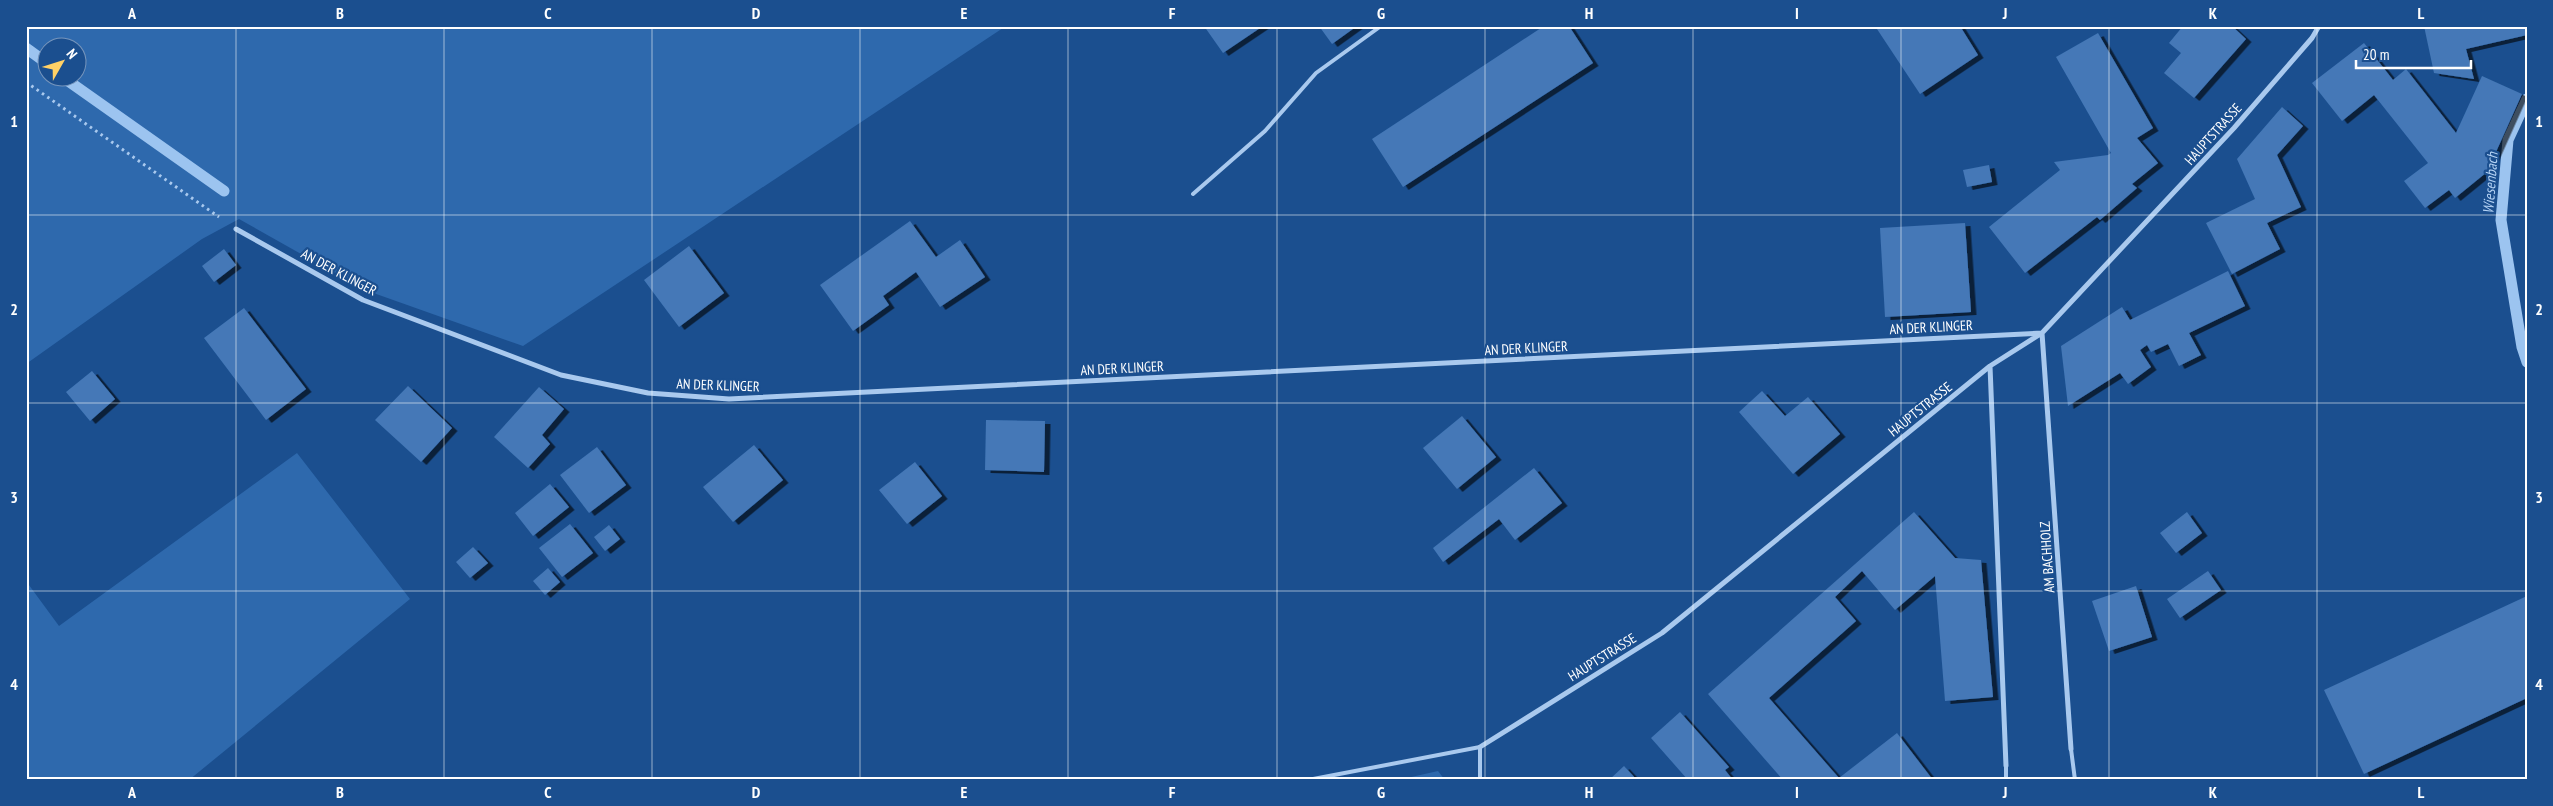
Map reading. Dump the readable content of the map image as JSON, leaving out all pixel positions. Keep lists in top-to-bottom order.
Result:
{
  "streets": {
    "street": ["HAUPTSTRASSE", "AN DER KLINGER", "AM BACHHOLZ"]
  },
  "crossings": [
    ["HAUPTSTRASSE", "AN DER KLINGER"],
    ["HAUPTSTRASSE", "AM BACHHOLZ"],
    ["AN DER KLINGER", "AM BACHHOLZ"]
  ],
  "water": ["Wiesenbach"],
  "scale_bar": "20 m",
  "north": "top right",
  "grid": {
    "columns": [
      "A",
      "B",
      "C",
      "D",
      "E",
      "F",
      "G",
      "H",
      "I",
      "J",
      "K",
      "L"
    ],
    "rows": [
      "1",
      "2",
      "3",
      "4"
    ]
  }
}
